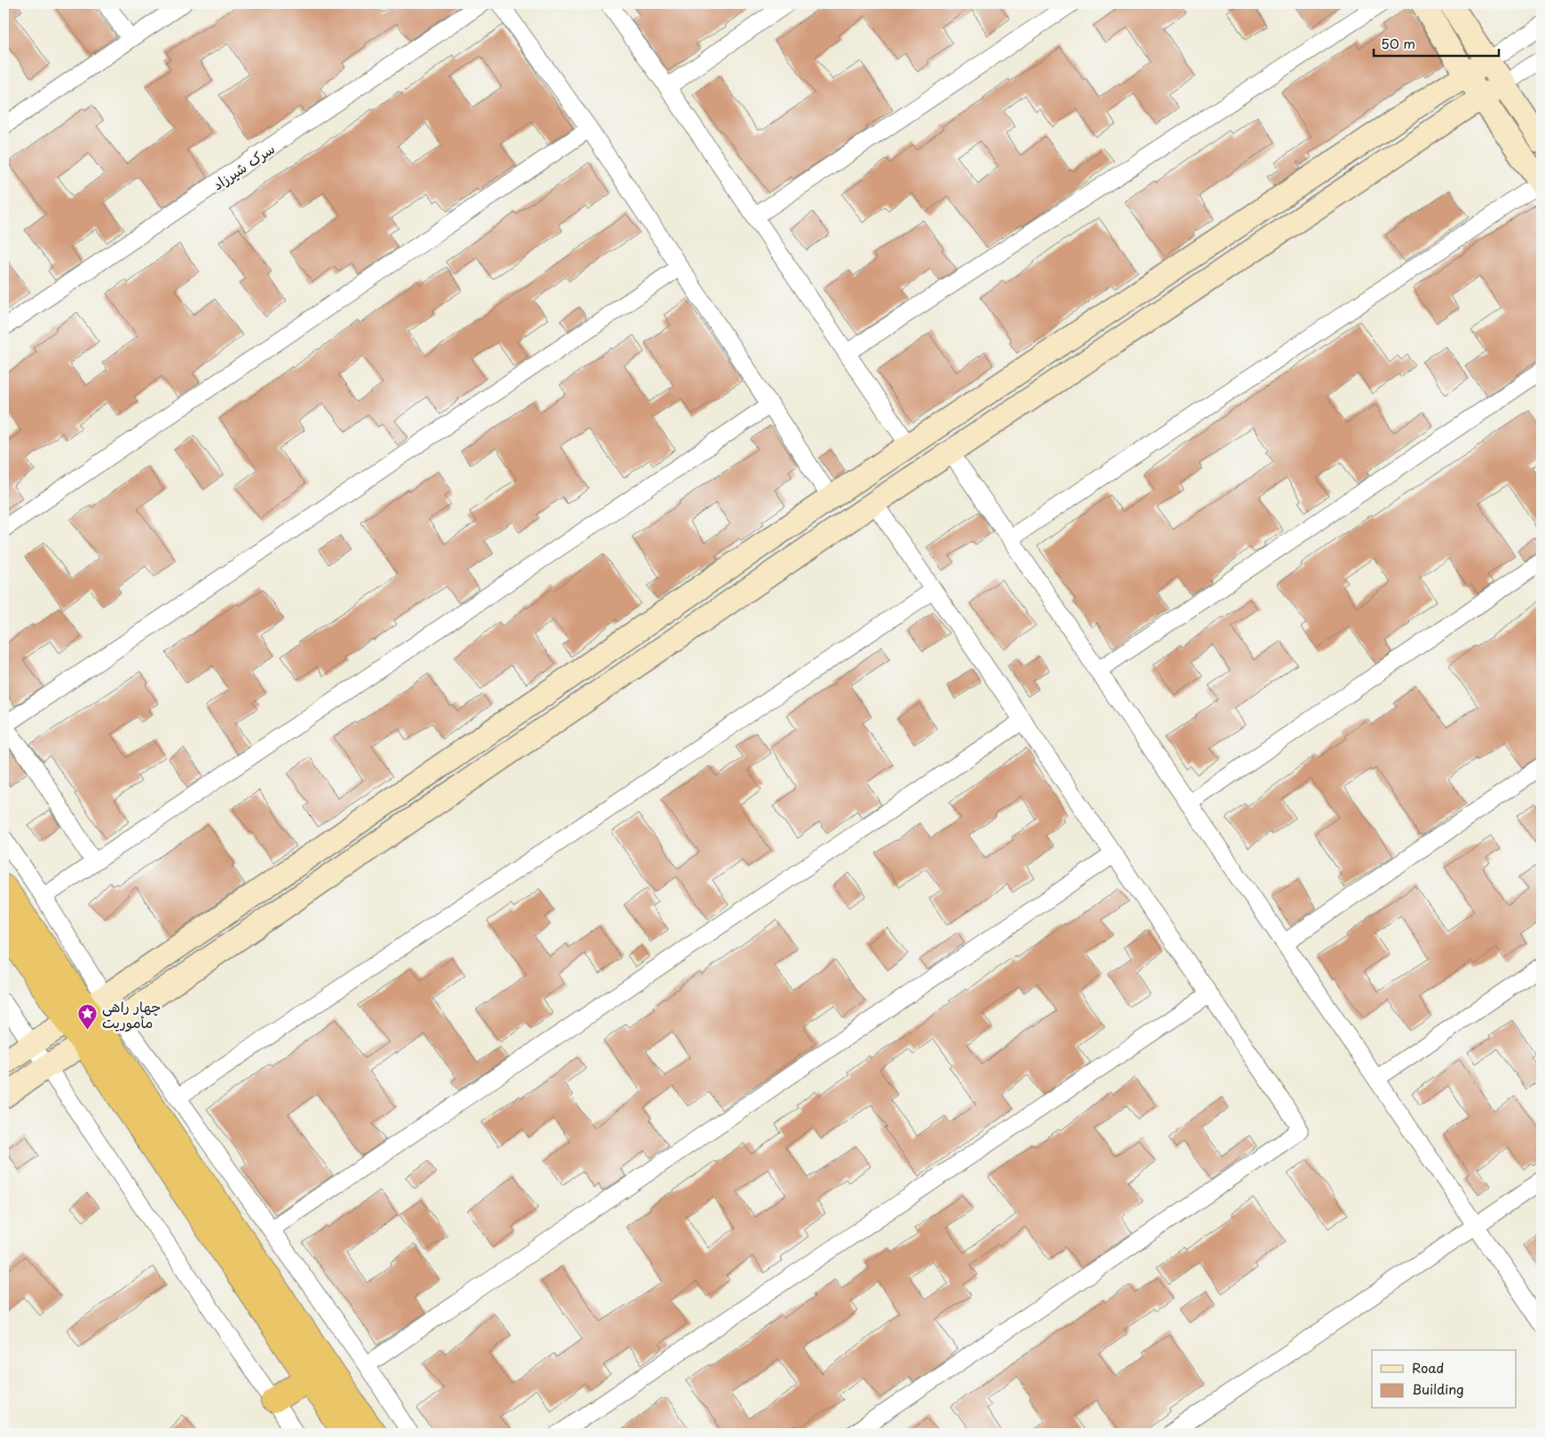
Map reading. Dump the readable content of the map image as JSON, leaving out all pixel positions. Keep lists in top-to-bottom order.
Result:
{
  "streets": {
    "street": ["سرک شیرزاد"]
  },
  "places": {
    "place": ["چهار راهی مأموریت"]
  },
  "legend": ["Road", "Building"],
  "scale_bar": "50 m"
}
